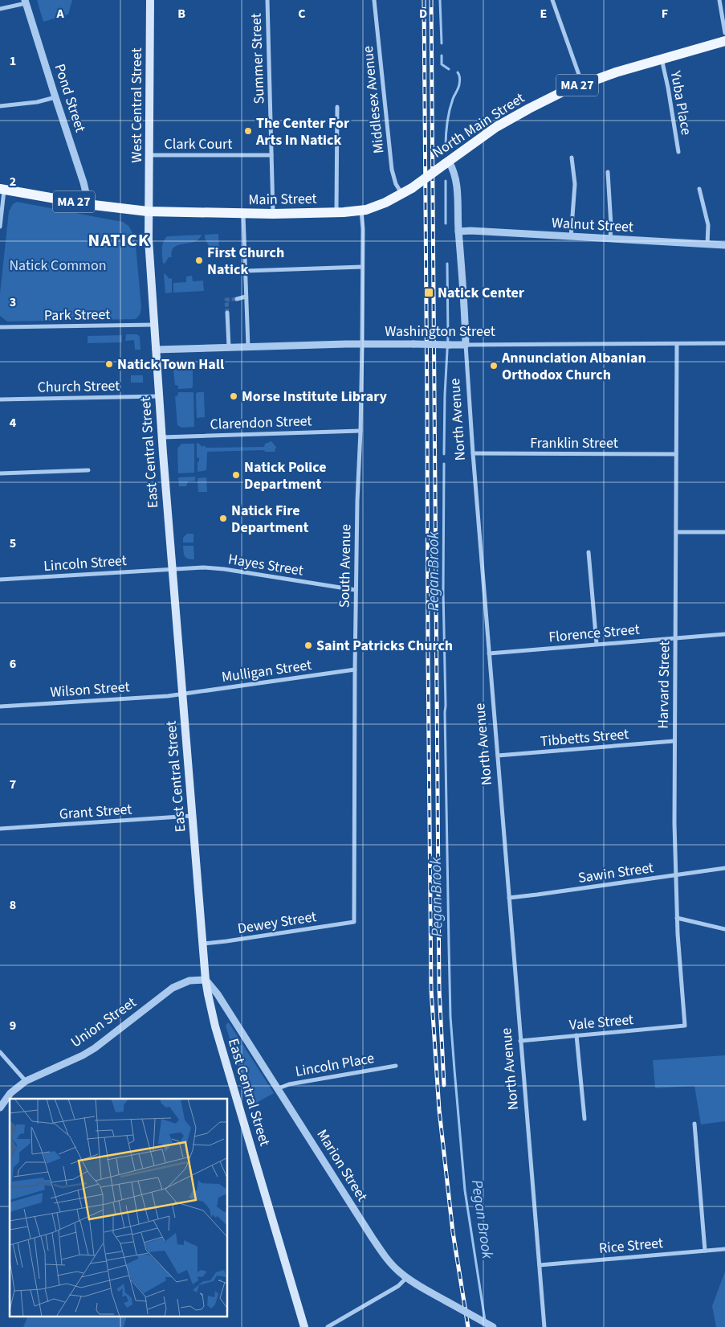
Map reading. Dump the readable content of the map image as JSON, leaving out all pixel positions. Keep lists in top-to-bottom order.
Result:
{
  "streets": {
    "main road": [
      "MA 27",
      "West Central Street",
      "North Main Street",
      "Main Street",
      "East Central Street"
    ],
    "street": [
      "Summer Street",
      "Pond Street",
      "Middlesex Avenue",
      "Yuba Place",
      "Clark Court",
      "Walnut Street",
      "Park Street",
      "Washington Street",
      "Church Street",
      "North Avenue",
      "Clarendon Street",
      "Franklin Street",
      "Lincoln Street",
      "Hayes Street",
      "South Avenue",
      "Florence Street",
      "Mulligan Street",
      "Harvard Street",
      "Wilson Street",
      "Tibbetts Street",
      "Grant Street",
      "Sawin Street",
      "Dewey Street",
      "Union Street",
      "Vale Street",
      "Lincoln Place",
      "Marion Street",
      "Rice Street"
    ]
  },
  "crossings": [
    ["Summer Street", "Clark Court"],
    ["Summer Street", "Main Street"],
    ["MA 27", "Pond Street"],
    ["MA 27", "West Central Street"],
    ["MA 27", "Main Street"],
    ["MA 27", "East Central Street"],
    ["Middlesex Avenue", "Main Street"],
    ["Yuba Place", "North Main Street"],
    ["West Central Street", "Clark Court"],
    ["West Central Street", "Main Street"],
    ["West Central Street", "East Central Street"],
    ["North Main Street", "Main Street"],
    ["North Main Street", "North Avenue"],
    ["Main Street", "East Central Street"],
    ["Main Street", "South Avenue"],
    ["Walnut Street", "North Avenue"],
    ["Park Street", "East Central Street"],
    ["Washington Street", "North Avenue"],
    ["Washington Street", "East Central Street"],
    ["Washington Street", "South Avenue"],
    ["Washington Street", "Harvard Street"],
    ["Church Street", "East Central Street"],
    ["North Avenue", "Franklin Street"],
    ["North Avenue", "Florence Street"],
    ["North Avenue", "Tibbetts Street"],
    ["North Avenue", "Sawin Street"],
    ["North Avenue", "Vale Street"],
    ["North Avenue", "Rice Street"],
    ["Clarendon Street", "East Central Street"],
    ["Clarendon Street", "South Avenue"],
    ["Franklin Street", "Harvard Street"],
    ["East Central Street", "Lincoln Street"],
    ["East Central Street", "Hayes Street"],
    ["East Central Street", "Mulligan Street"],
    ["East Central Street", "Wilson Street"],
    ["East Central Street", "Grant Street"],
    ["East Central Street", "Dewey Street"],
    ["East Central Street", "Union Street"],
    ["East Central Street", "Marion Street"],
    ["Lincoln Street", "Hayes Street"],
    ["Hayes Street", "South Avenue"],
    ["South Avenue", "Mulligan Street"],
    ["South Avenue", "Dewey Street"],
    ["Florence Street", "Harvard Street"],
    ["Mulligan Street", "Wilson Street"],
    ["Harvard Street", "Tibbetts Street"],
    ["Harvard Street", "Sawin Street"],
    ["Harvard Street", "Vale Street"],
    ["Union Street", "Marion Street"],
    ["Lincoln Place", "Marion Street"]
  ],
  "districts": ["NATICK"],
  "water": ["Pegan Brook"],
  "parks": ["Natick Common"],
  "places": {
    "other": [
      "The Center For Arts In Natick",
      "First Church Natick",
      "Natick Town Hall",
      "Annunciation Albanian Orthodox Church",
      "Morse Institute Library",
      "Natick Police Department",
      "Natick Fire Department",
      "Saint Patricks Church"
    ],
    "transit": ["Natick Center"]
  },
  "grid": {
    "columns": [
      "A",
      "B",
      "C",
      "D",
      "E",
      "F"
    ],
    "rows": [
      "1",
      "2",
      "3",
      "4",
      "5",
      "6",
      "7",
      "8",
      "9"
    ]
  }
}
